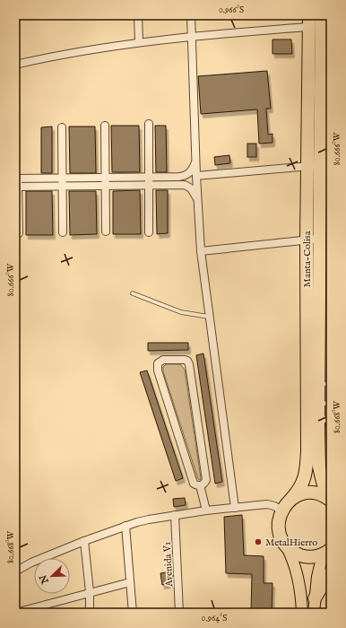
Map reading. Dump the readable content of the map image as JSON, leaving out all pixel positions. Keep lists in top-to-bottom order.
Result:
{
  "streets": {
    "highway": ["Manta-Colisa"],
    "street": ["Avenida V1"]
  },
  "places": ["MetalHierro"],
  "north": "bottom left",
  "coordinates": [
    "0.966°S",
    "80.666°W",
    "80.668°W",
    "0.964°S"
  ]
}
